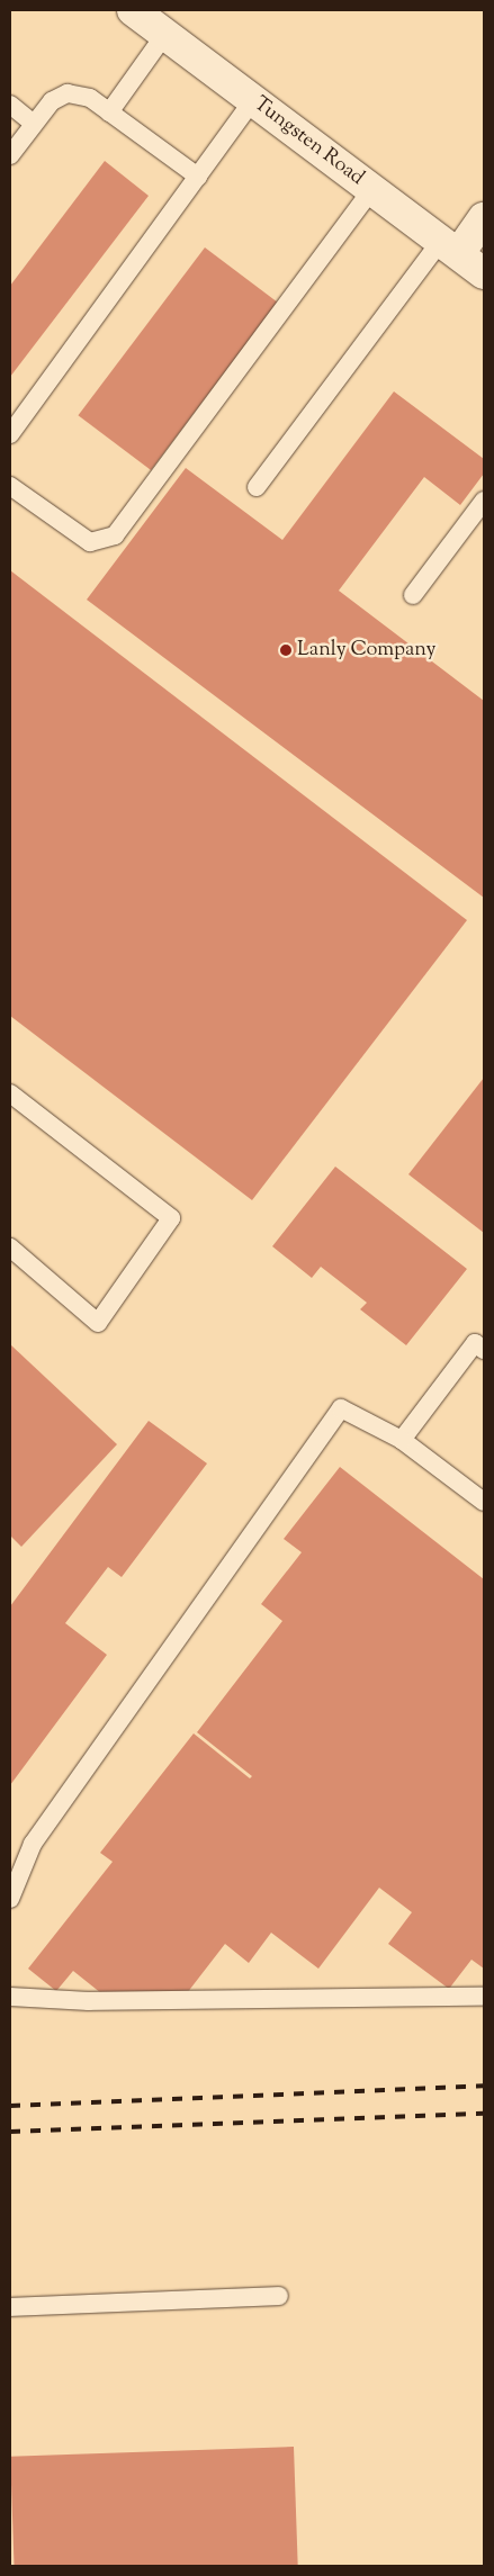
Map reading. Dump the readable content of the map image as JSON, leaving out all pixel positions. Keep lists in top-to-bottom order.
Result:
{
  "streets": {
    "street": ["Tungsten Road"]
  },
  "places": ["Lanly Company"]
}
